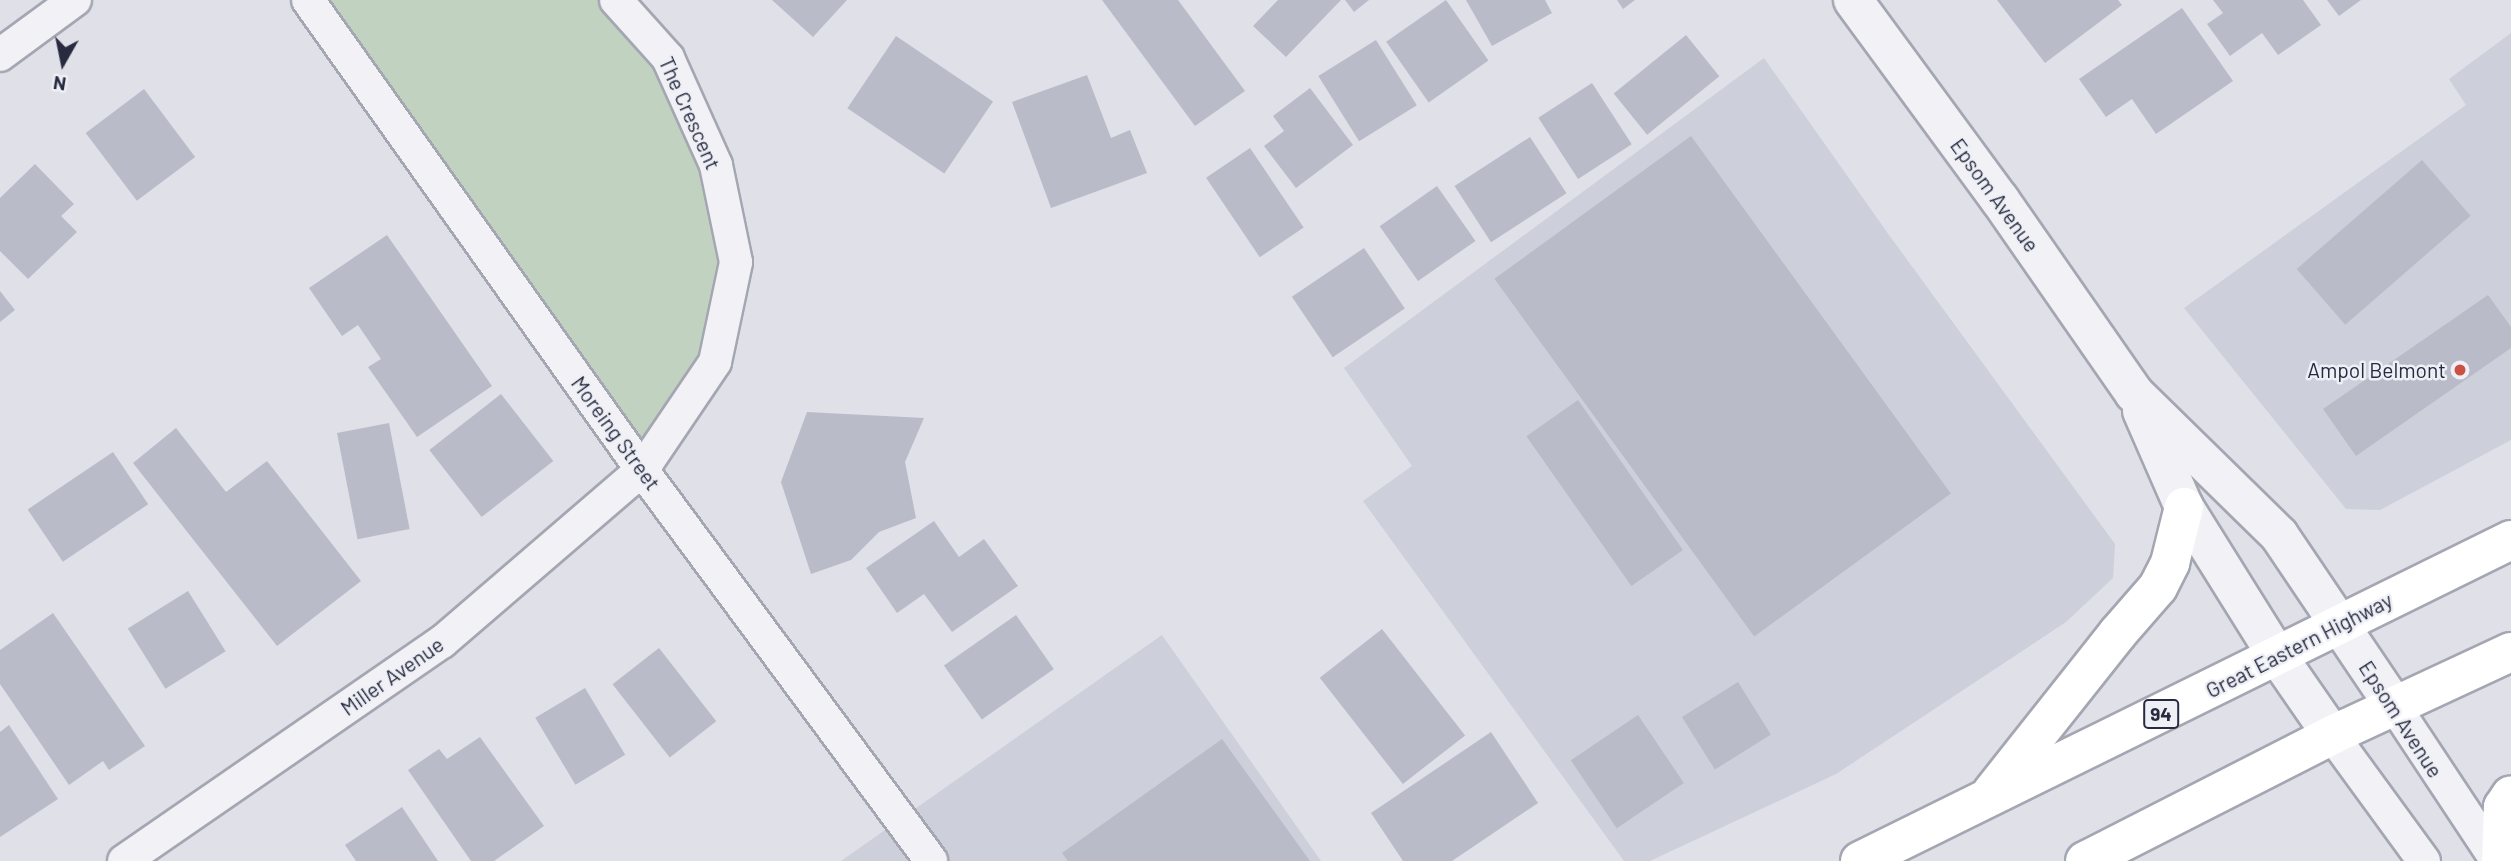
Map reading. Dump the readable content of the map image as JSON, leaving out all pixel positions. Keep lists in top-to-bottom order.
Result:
{
  "streets": {
    "highway": ["Great Eastern Highway", "94"],
    "street": [
      "The Crescent",
      "Epsom Avenue",
      "Moreing Street",
      "Miller Avenue"
    ]
  },
  "crossings": [
    ["The Crescent", "Moreing Street"],
    ["The Crescent", "Miller Avenue"],
    ["Epsom Avenue", "Great Eastern Highway"],
    ["Moreing Street", "Miller Avenue"]
  ],
  "places": ["Ampol Belmont"],
  "north": "bottom"
}
